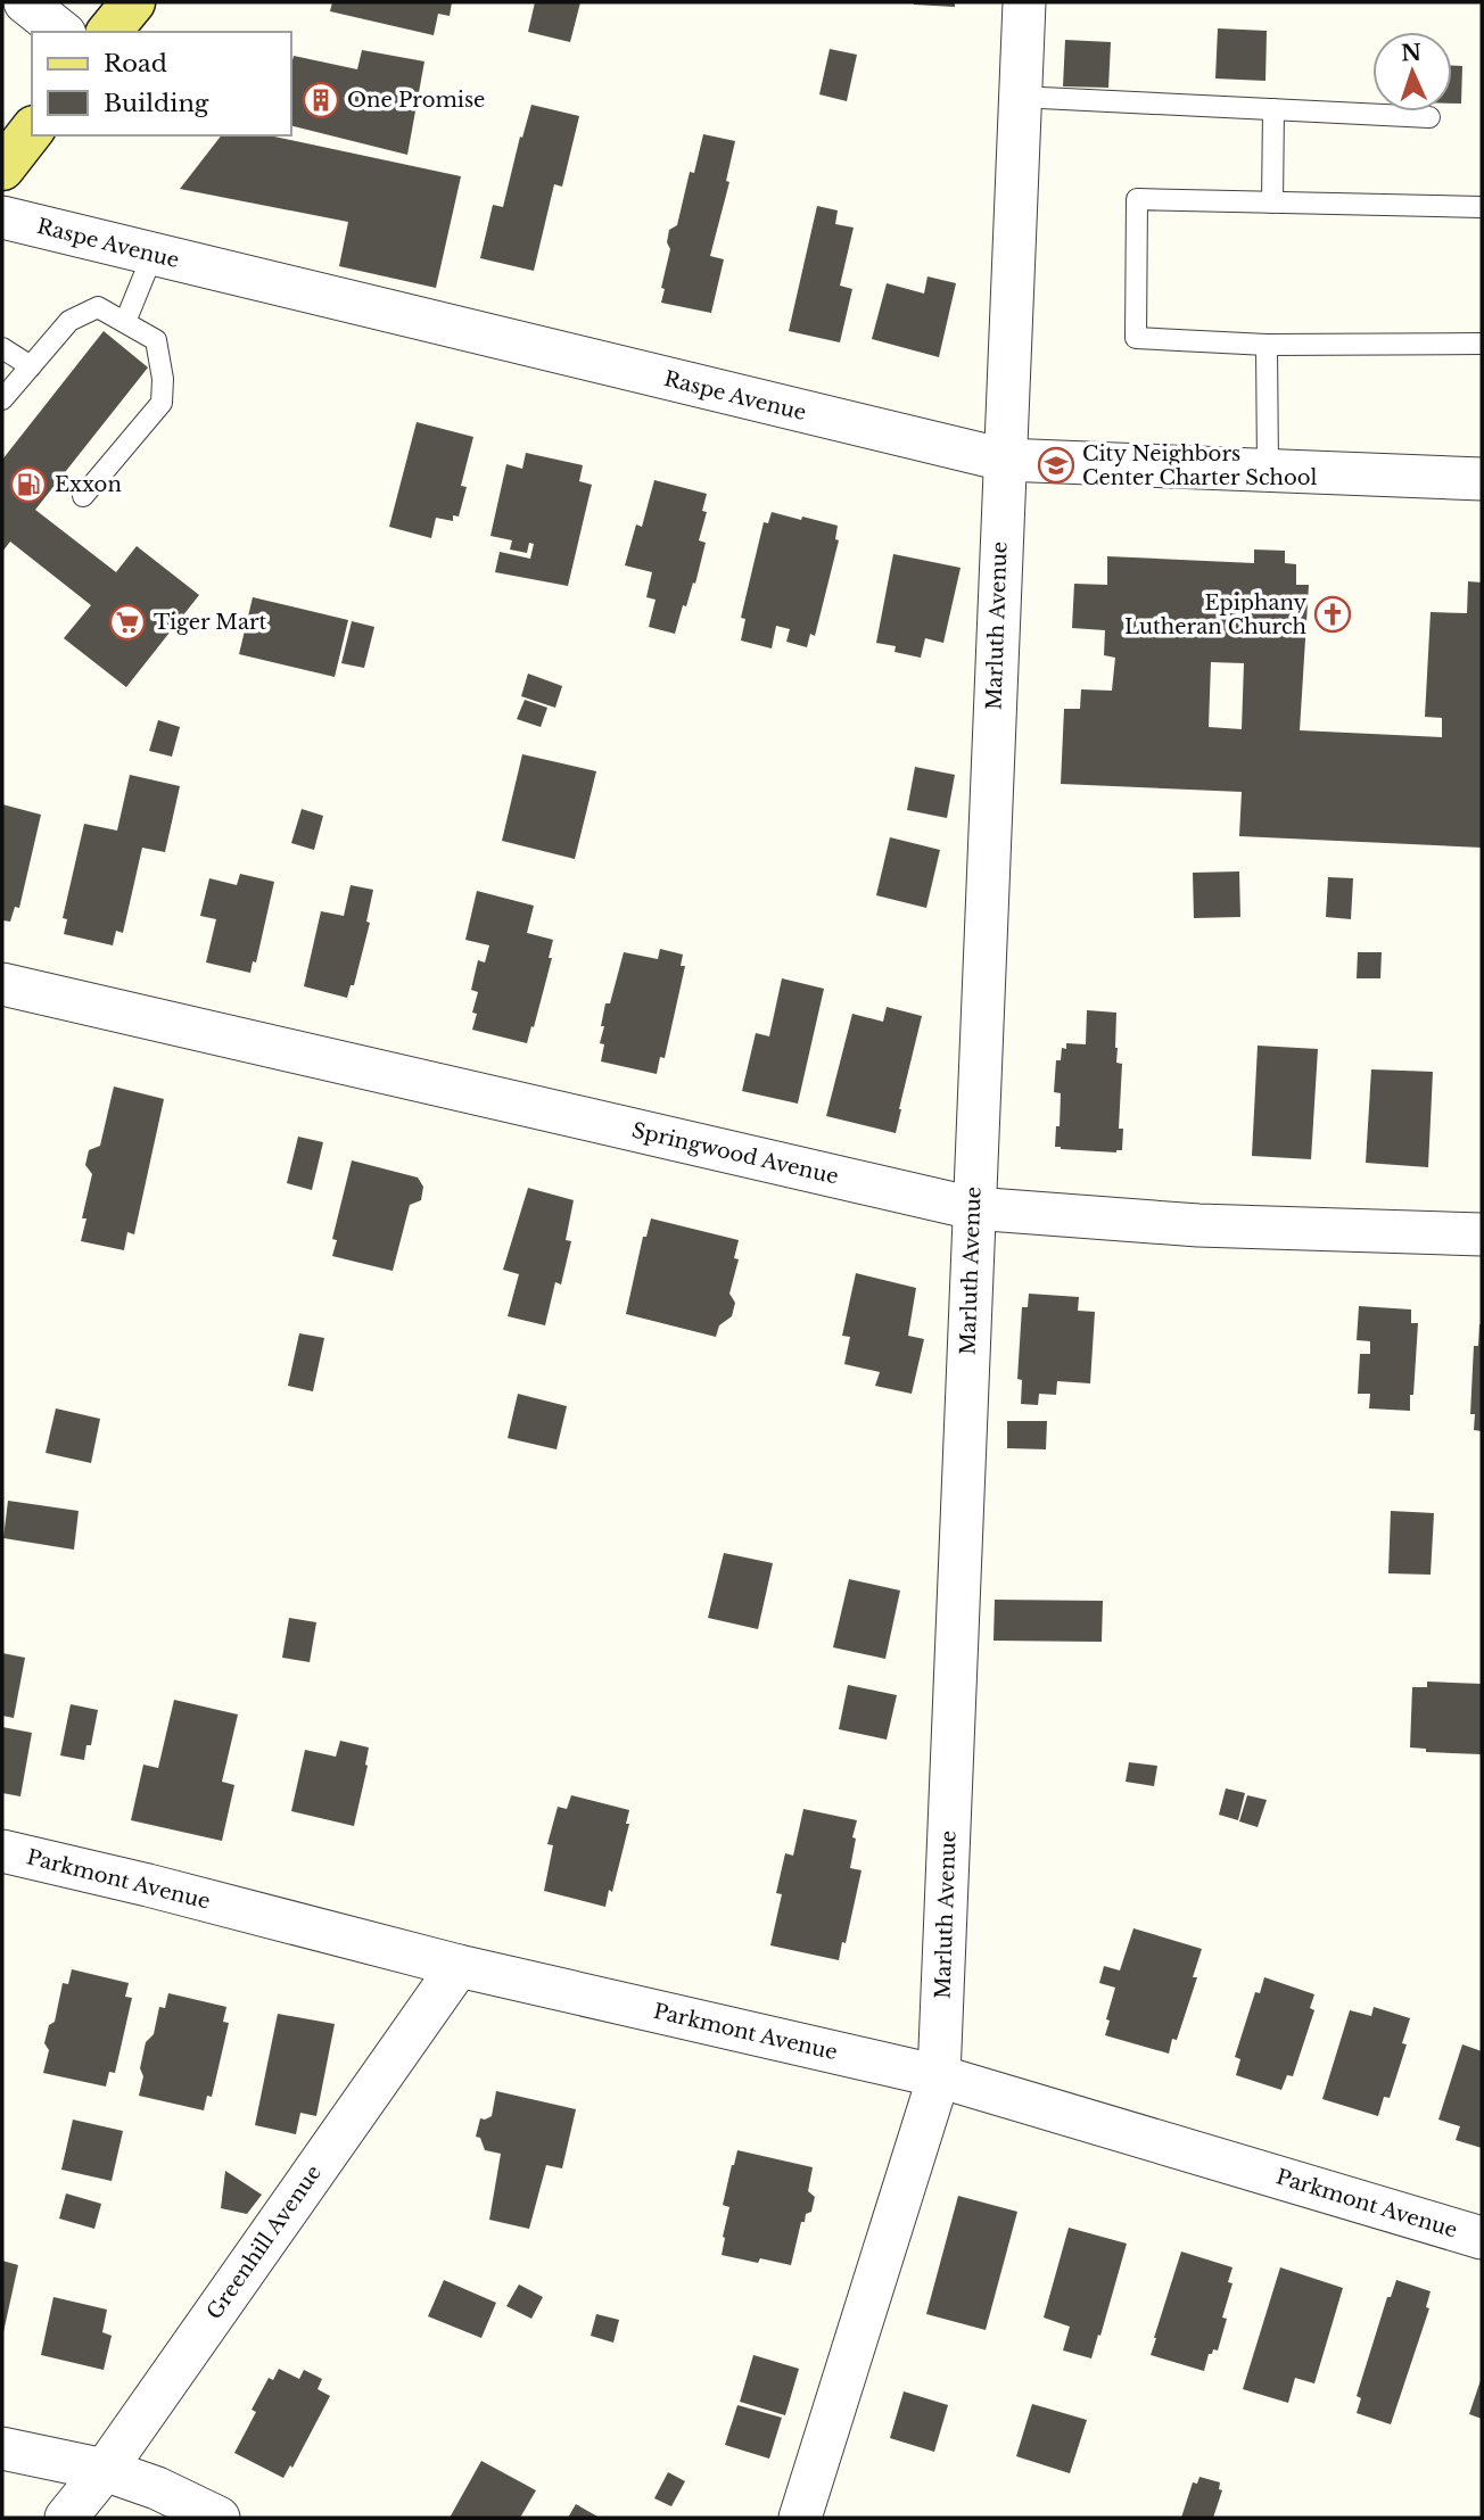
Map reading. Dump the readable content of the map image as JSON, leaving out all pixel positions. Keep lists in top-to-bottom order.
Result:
{
  "streets": {
    "street": [
      "Raspe Avenue",
      "Marluth Avenue",
      "Springwood Avenue",
      "Parkmont Avenue",
      "Greenhill Avenue"
    ]
  },
  "crossings": [
    ["Raspe Avenue", "Marluth Avenue"],
    ["Marluth Avenue", "Springwood Avenue"],
    ["Marluth Avenue", "Parkmont Avenue"],
    ["Parkmont Avenue", "Greenhill Avenue"]
  ],
  "places": {
    "building": ["One Promise"],
    "school or university": ["City Neighbors Center Charter School"],
    "fuel station": ["Exxon"],
    "church": ["Epiphany Lutheran Church"],
    "supermarket": ["Tiger Mart"]
  },
  "legend": ["Road", "Building"],
  "north": "top"
}
